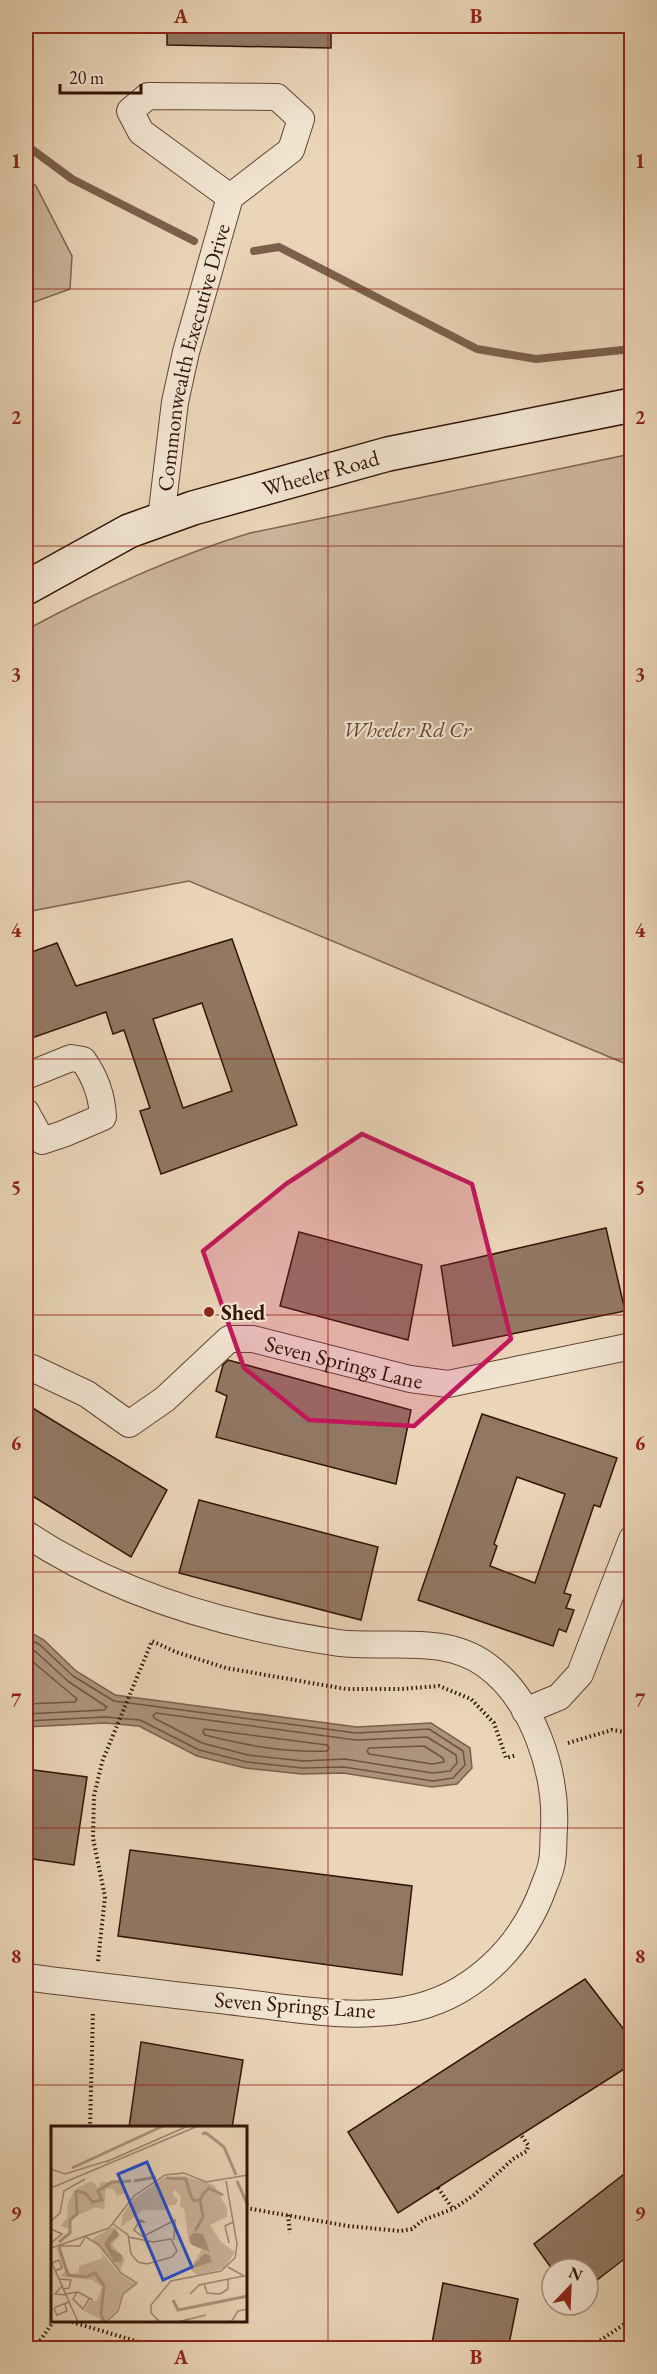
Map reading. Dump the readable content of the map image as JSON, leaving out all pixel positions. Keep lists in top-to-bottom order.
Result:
{
  "streets": {
    "main road": ["Wheeler Road"],
    "street": ["Commonwealth Executive Drive", "Seven Springs Lane"]
  },
  "crossings": [
    ["Commonwealth Executive Drive", "Wheeler Road"]
  ],
  "parks": ["Wheeler Rd Cr"],
  "places": ["Shed"],
  "scale_bar": "20 m",
  "north": "top right",
  "grid": {
    "columns": ["A", "B"],
    "rows": [
      "1",
      "2",
      "3",
      "4",
      "5",
      "6",
      "7",
      "8",
      "9"
    ]
  }
}
